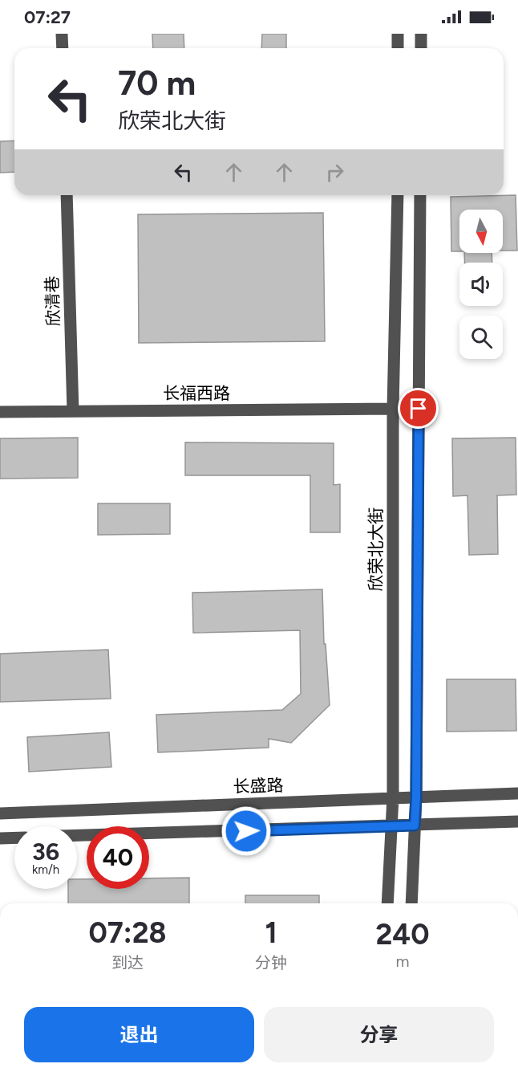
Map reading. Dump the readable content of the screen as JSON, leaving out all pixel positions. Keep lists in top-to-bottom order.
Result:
{
  "streets": {
    "street": [
      "欣清巷",
      "长福西路",
      "欣荣北大街",
      "长盛路"
    ]
  },
  "crossings": [
    ["欣清巷", "长福西路"],
    ["长福西路", "欣荣北大街"],
    ["欣荣北大街", "长盛路"]
  ],
  "north": "bottom",
  "page": {
    "status": "07:27",
    "turn": ["70 m", "欣荣北大街"],
    "speed": "36 km/h",
    "limit": "40",
    "eta": [
      "07:28",
      "到达",
      "1",
      "分钟",
      "240",
      "m"
    ],
    "buttons": ["退出", "分享"]
  }
}
